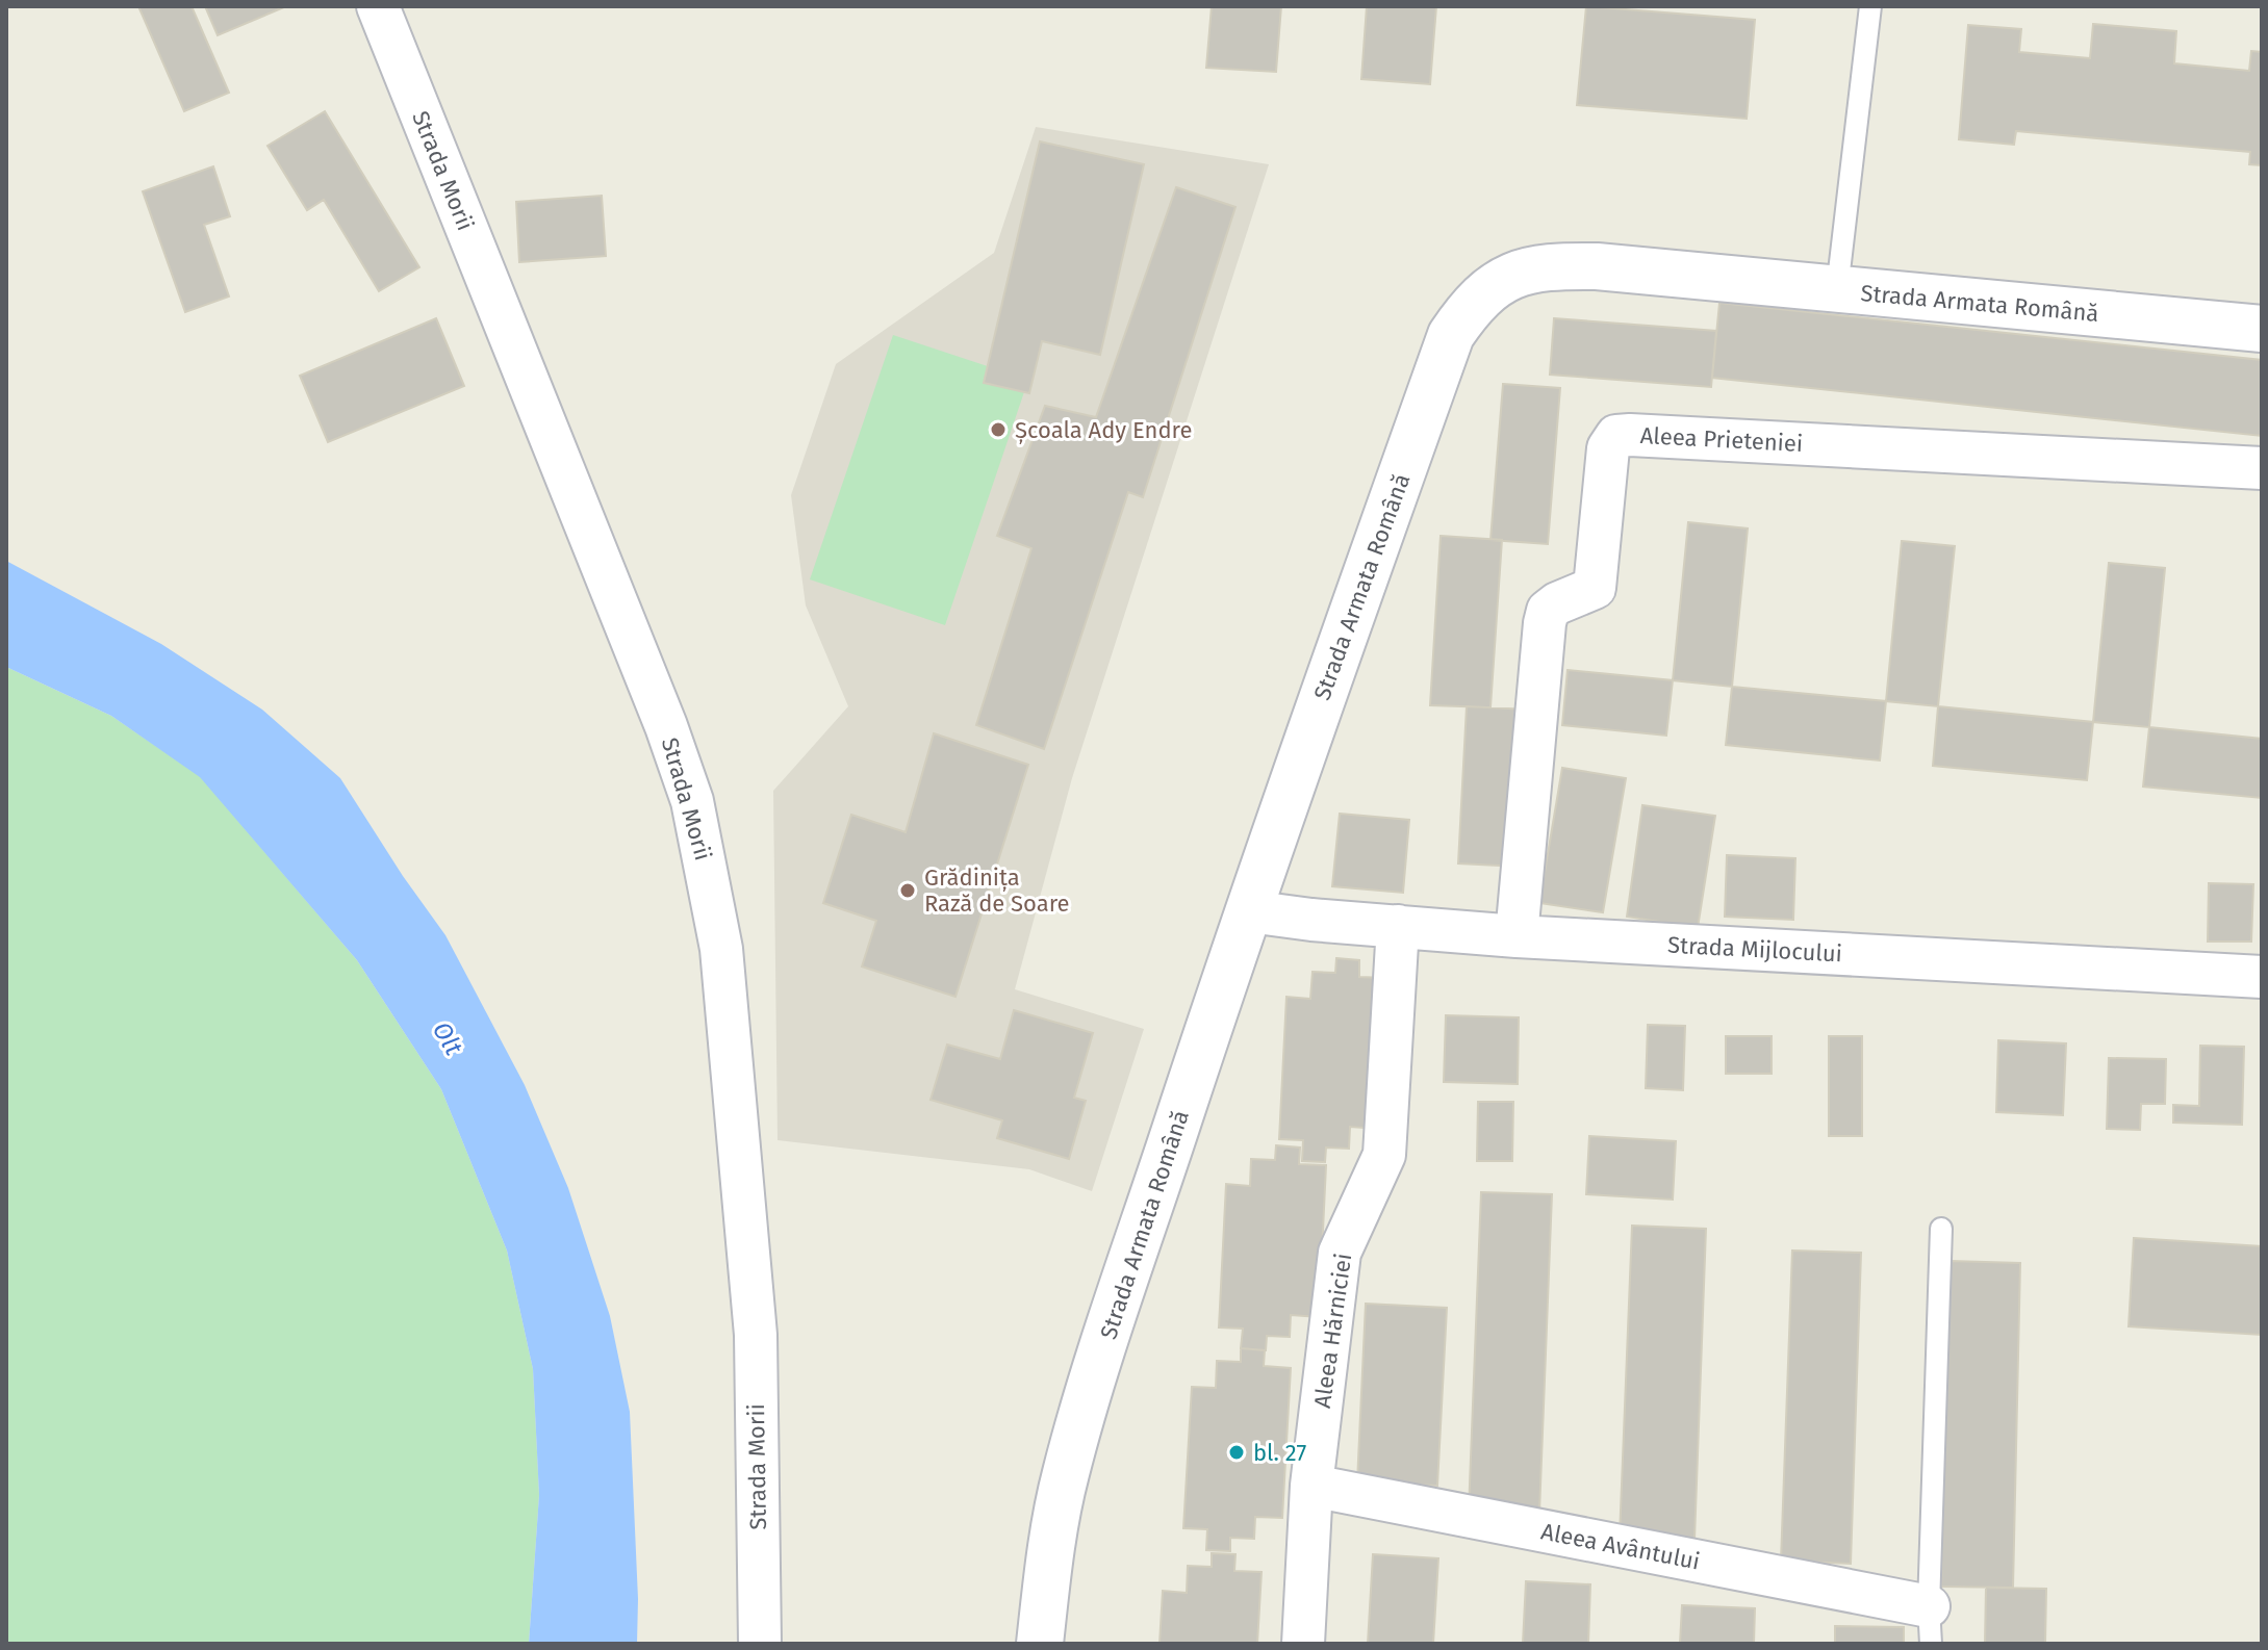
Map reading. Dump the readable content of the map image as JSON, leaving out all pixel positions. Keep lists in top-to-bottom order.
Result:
{
  "streets": {
    "street": [
      "Strada Morii",
      "Strada Armata Română",
      "Aleea Prieteniei",
      "Strada Mijlocului",
      "Aleea Hărniciei",
      "Aleea Avântului"
    ]
  },
  "crossings": [
    ["Strada Armata Română", "Strada Mijlocului"],
    ["Aleea Prieteniei", "Strada Mijlocului"],
    ["Strada Mijlocului", "Aleea Hărniciei"],
    ["Aleea Hărniciei", "Aleea Avântului"]
  ],
  "water": ["Olt"],
  "places": ["Școala Ady Endre", "Grădinița Rază de Soare", "bl. 27"]
}
